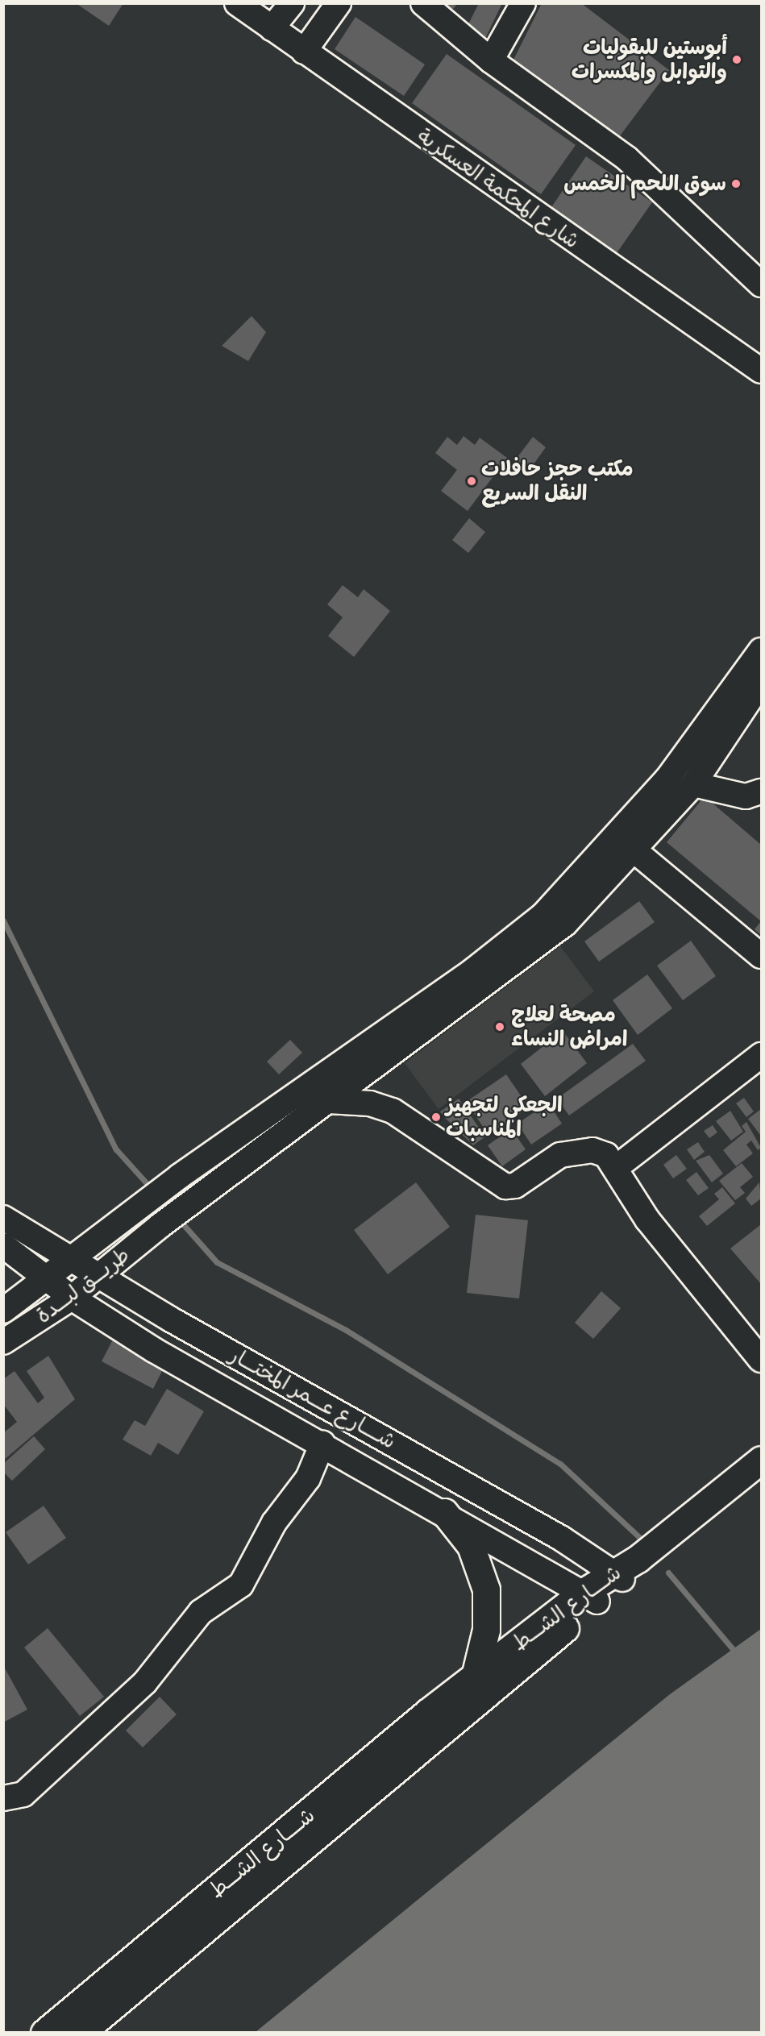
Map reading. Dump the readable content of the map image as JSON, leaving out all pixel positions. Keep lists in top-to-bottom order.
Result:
{
  "streets": {
    "main road": ["شــــارع الشـــط"],
    "street": ["شارع المحكمة العسكرية", "طريـــق لبـــدة", "شــــارع عـــمر المختـــار"]
  },
  "crossings": [
    ["طريـــق لبـــدة", "شــــارع عـــمر المختـــار"],
    ["شــــارع عـــمر المختـــار", "شــــارع الشـــط"]
  ],
  "places": [
    "أبوستين للبقوليات والتوابل والمكسرات",
    "سوق اللحم الخمس",
    "مكتب حجز حافلات النقل السريع",
    "مصحة لعلاج امراض النساء",
    "الجعكي لتجهيز المناسبات"
  ]
}
